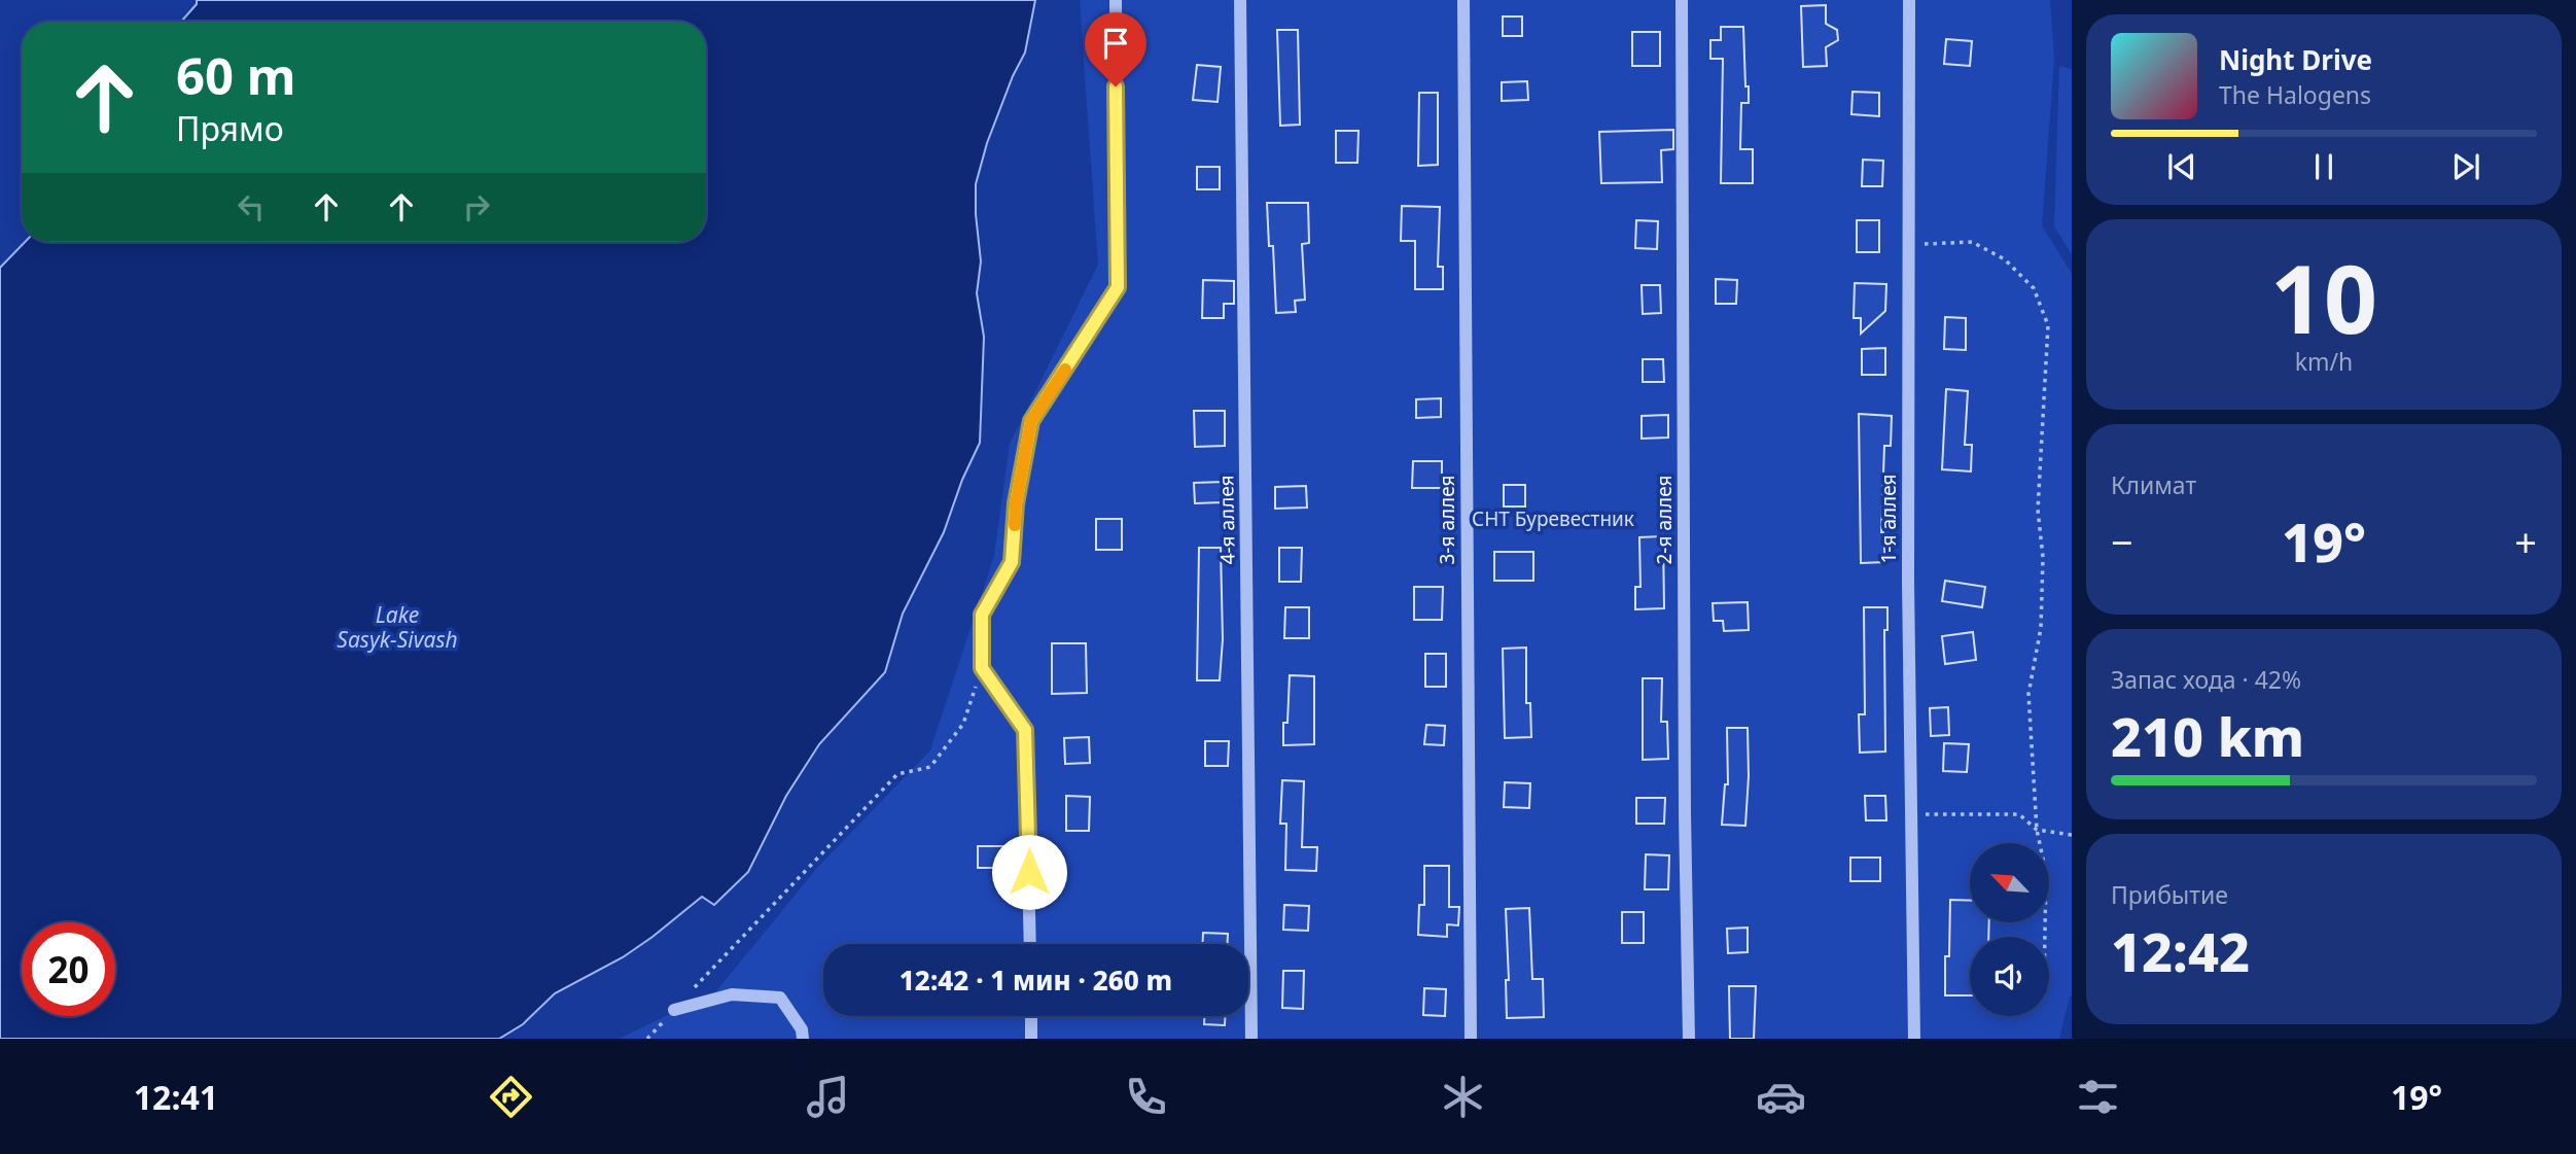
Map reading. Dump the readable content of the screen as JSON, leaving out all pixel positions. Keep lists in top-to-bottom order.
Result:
{
  "streets": {
    "lane": [
      "1-я аллея",
      "4-я аллея",
      "3-я аллея",
      "2-я аллея"
    ]
  },
  "water": ["Lake Sasyk-Sivash"],
  "parks": ["СНТ Буревестник"],
  "north": "top left",
  "page": {
    "turn": ["60 m", "Прямо"],
    "song": ["Night Drive", "The Halogens"],
    "tile": [
      ["10", "km/h"],
      "Климат",
      ["Запас хода · 42%", "210 km"],
      ["Прибытие", "12:42"]
    ],
    "heat": ["−", "19°", "+"],
    "limit": "20",
    "trip": "12:42 · 1 мин · 260 m",
    "tabs": ["12:41", "19°"]
  }
}
